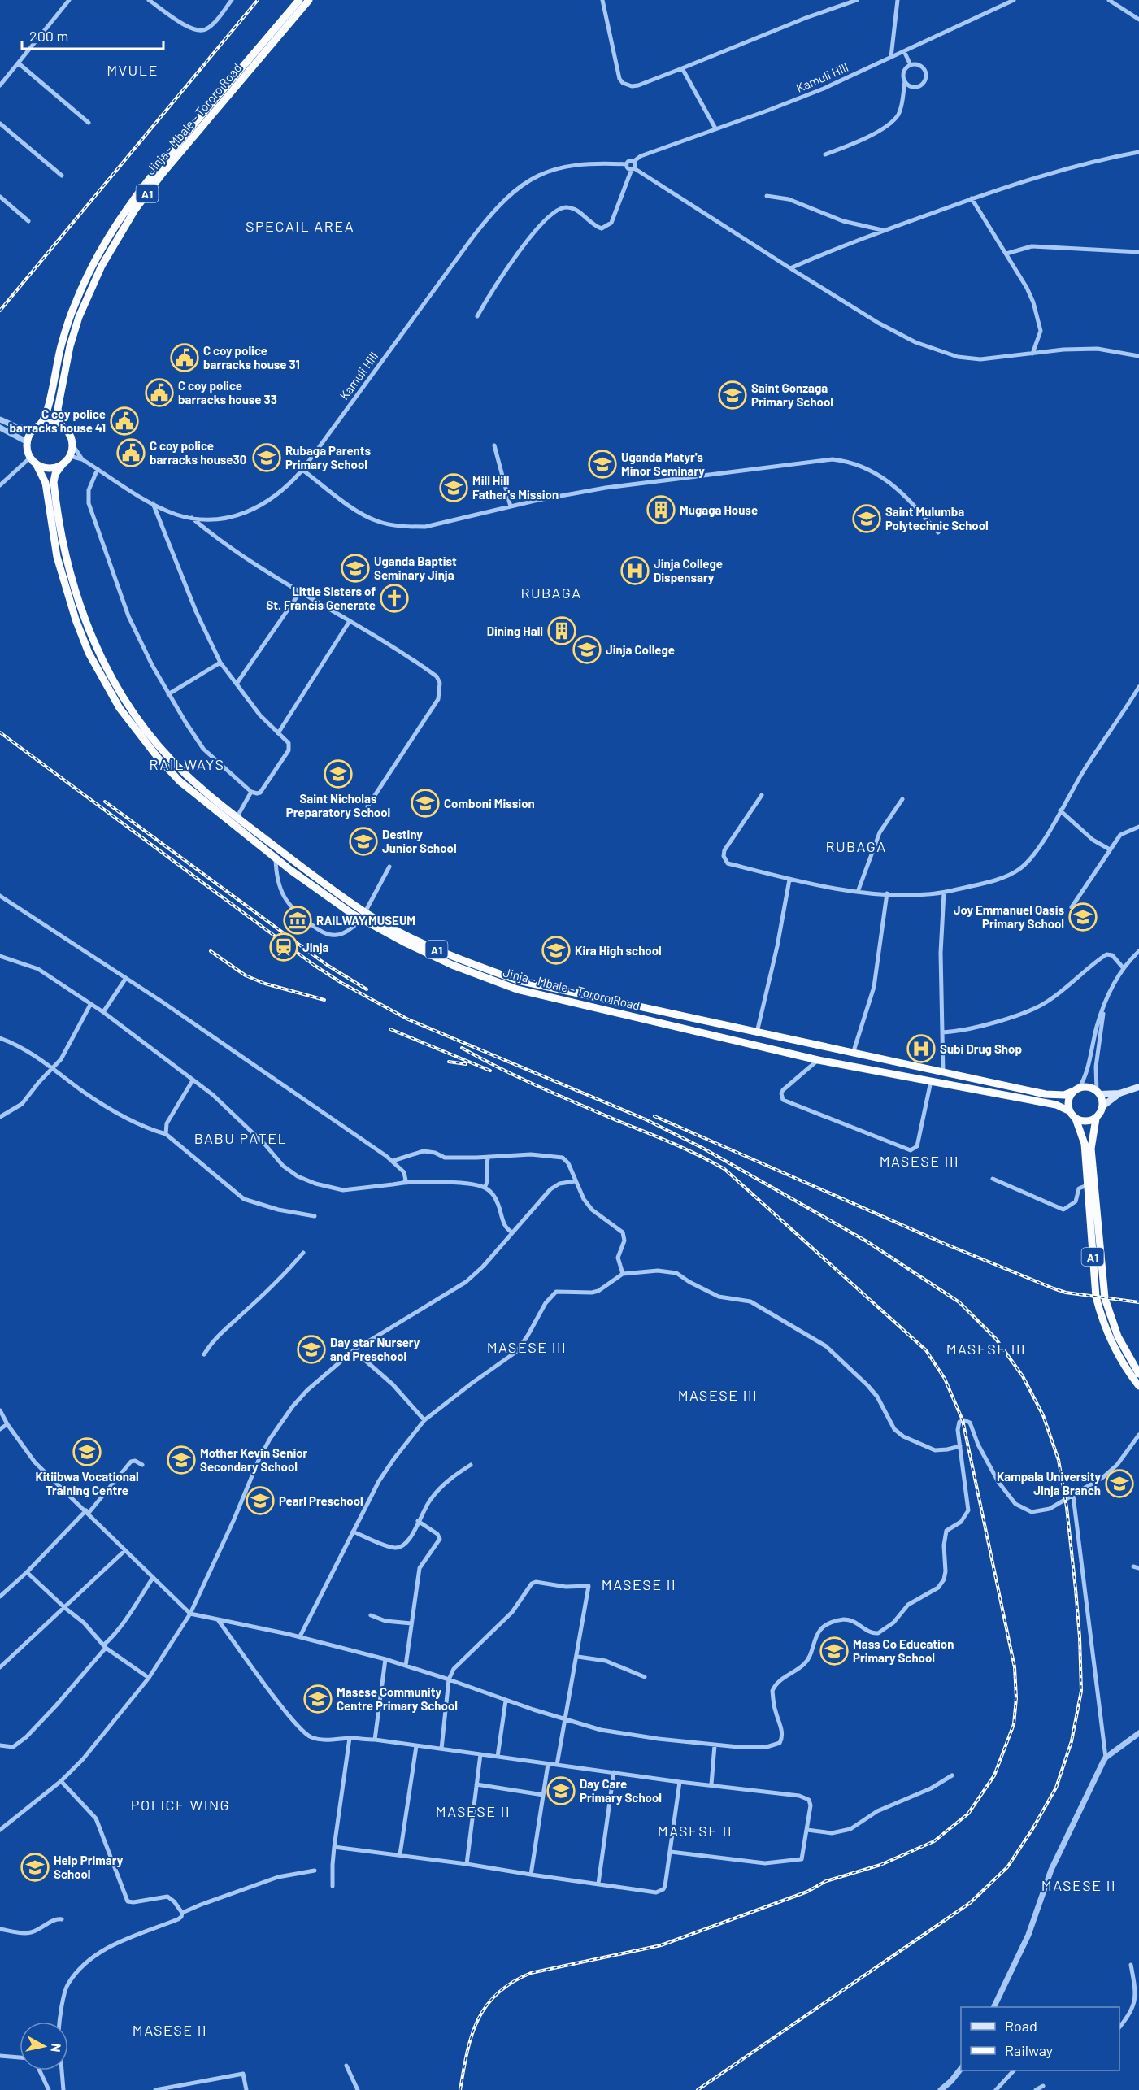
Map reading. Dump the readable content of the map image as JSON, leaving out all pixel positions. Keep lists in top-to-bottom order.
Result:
{
  "streets": {
    "highway": ["Jinja - Mbale - Tororo Road", "A1"],
    "street": ["Kamuli Hill"]
  },
  "crossings": [
    ["Kamuli Hill", "Jinja - Mbale - Tororo Road"],
    ["Kamuli Hill", "A1"],
    ["Jinja - Mbale - Tororo Road", "A1"]
  ],
  "districts": [
    "MVULE",
    "SPECAIL AREA",
    "RUBAGA",
    "RAILWAYS",
    "RUBAGA",
    "BABU PATEL",
    "MASESE III",
    "MASESE III",
    "MASESE III",
    "MASESE III",
    "MASESE II",
    "POLICE WING",
    "MASESE II",
    "MASESE II",
    "MASESE II",
    "MASESE II"
  ],
  "places": {
    "public building": [
      "C coy police barracks house 31",
      "C coy police barracks house 33",
      "C coy police barracks house 41",
      "C coy police barracks house30"
    ],
    "school or university": [
      "Saint Gonzaga Primary School",
      "Rubaga Parents Primary School",
      "Uganda Matyr's Minor Seminary",
      "Mill Hill Father's Mission",
      "Saint Mulumba Polytechnic School",
      "Uganda Baptist Seminary Jinja",
      "Jinja College",
      "Saint Nicholas Preparatory School",
      "Comboni Mission",
      "Destiny Junior School",
      "Joy Emmanuel Oasis Primary School",
      "Kira High school",
      "Day star Nursery and Preschool",
      "Kitiibwa Vocational Training Centre",
      "Mother Kevin Senior Secondary School",
      "Kampala University Jinja Branch",
      "Pearl Preschool",
      "Mass Co Education Primary School",
      "Masese Community Centre Primary School",
      "Day Care Primary School",
      "Help Primary School"
    ],
    "building": ["Mugaga House", "Dining Hall"],
    "hospital": ["Jinja College Dispensary", "Subi Drug Shop"],
    "church": ["Little Sisters of St. Francis Generate"],
    "museum": ["RAILWAY MUSEUM"],
    "station": ["Jinja"]
  },
  "legend": ["Road", "Railway"],
  "scale_bar": "200 m",
  "north": "right"
}
